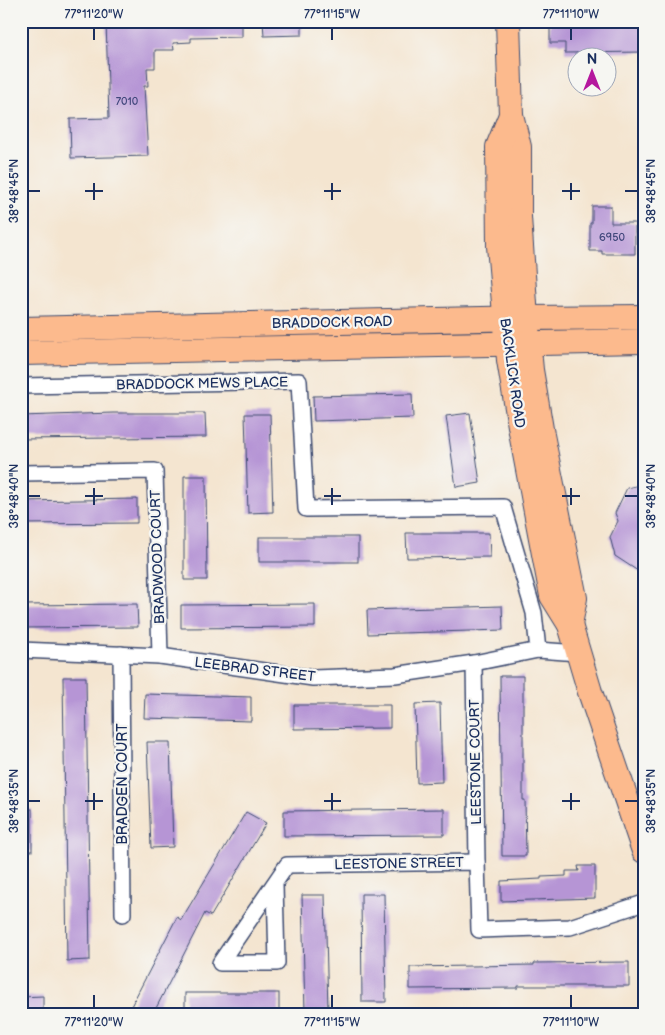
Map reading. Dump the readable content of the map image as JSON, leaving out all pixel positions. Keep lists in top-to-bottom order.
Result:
{
  "streets": {
    "main road": ["BRADDOCK ROAD", "BACKLICK ROAD"],
    "street": [
      "BRADDOCK MEWS PLACE",
      "BRADWOOD COURT",
      "LEEBRAD STREET",
      "LEESTONE COURT",
      "BRADGEN COURT",
      "LEESTONE STREET"
    ]
  },
  "crossings": [
    ["BRADDOCK ROAD", "BACKLICK ROAD"],
    ["BACKLICK ROAD", "LEEBRAD STREET"],
    ["BRADDOCK MEWS PLACE", "LEEBRAD STREET"],
    ["BRADWOOD COURT", "LEEBRAD STREET"],
    ["LEEBRAD STREET", "LEESTONE COURT"],
    ["LEEBRAD STREET", "BRADGEN COURT"],
    ["LEESTONE COURT", "LEESTONE STREET"]
  ],
  "house_numbers": ["7010", "6950"],
  "north": "top",
  "coordinates": [
    "77°11'20\"W",
    "77°11'15\"W",
    "77°11'10\"W",
    "38°48'45\"N",
    "38°48'40\"N",
    "38°48'35\"N"
  ]
}
